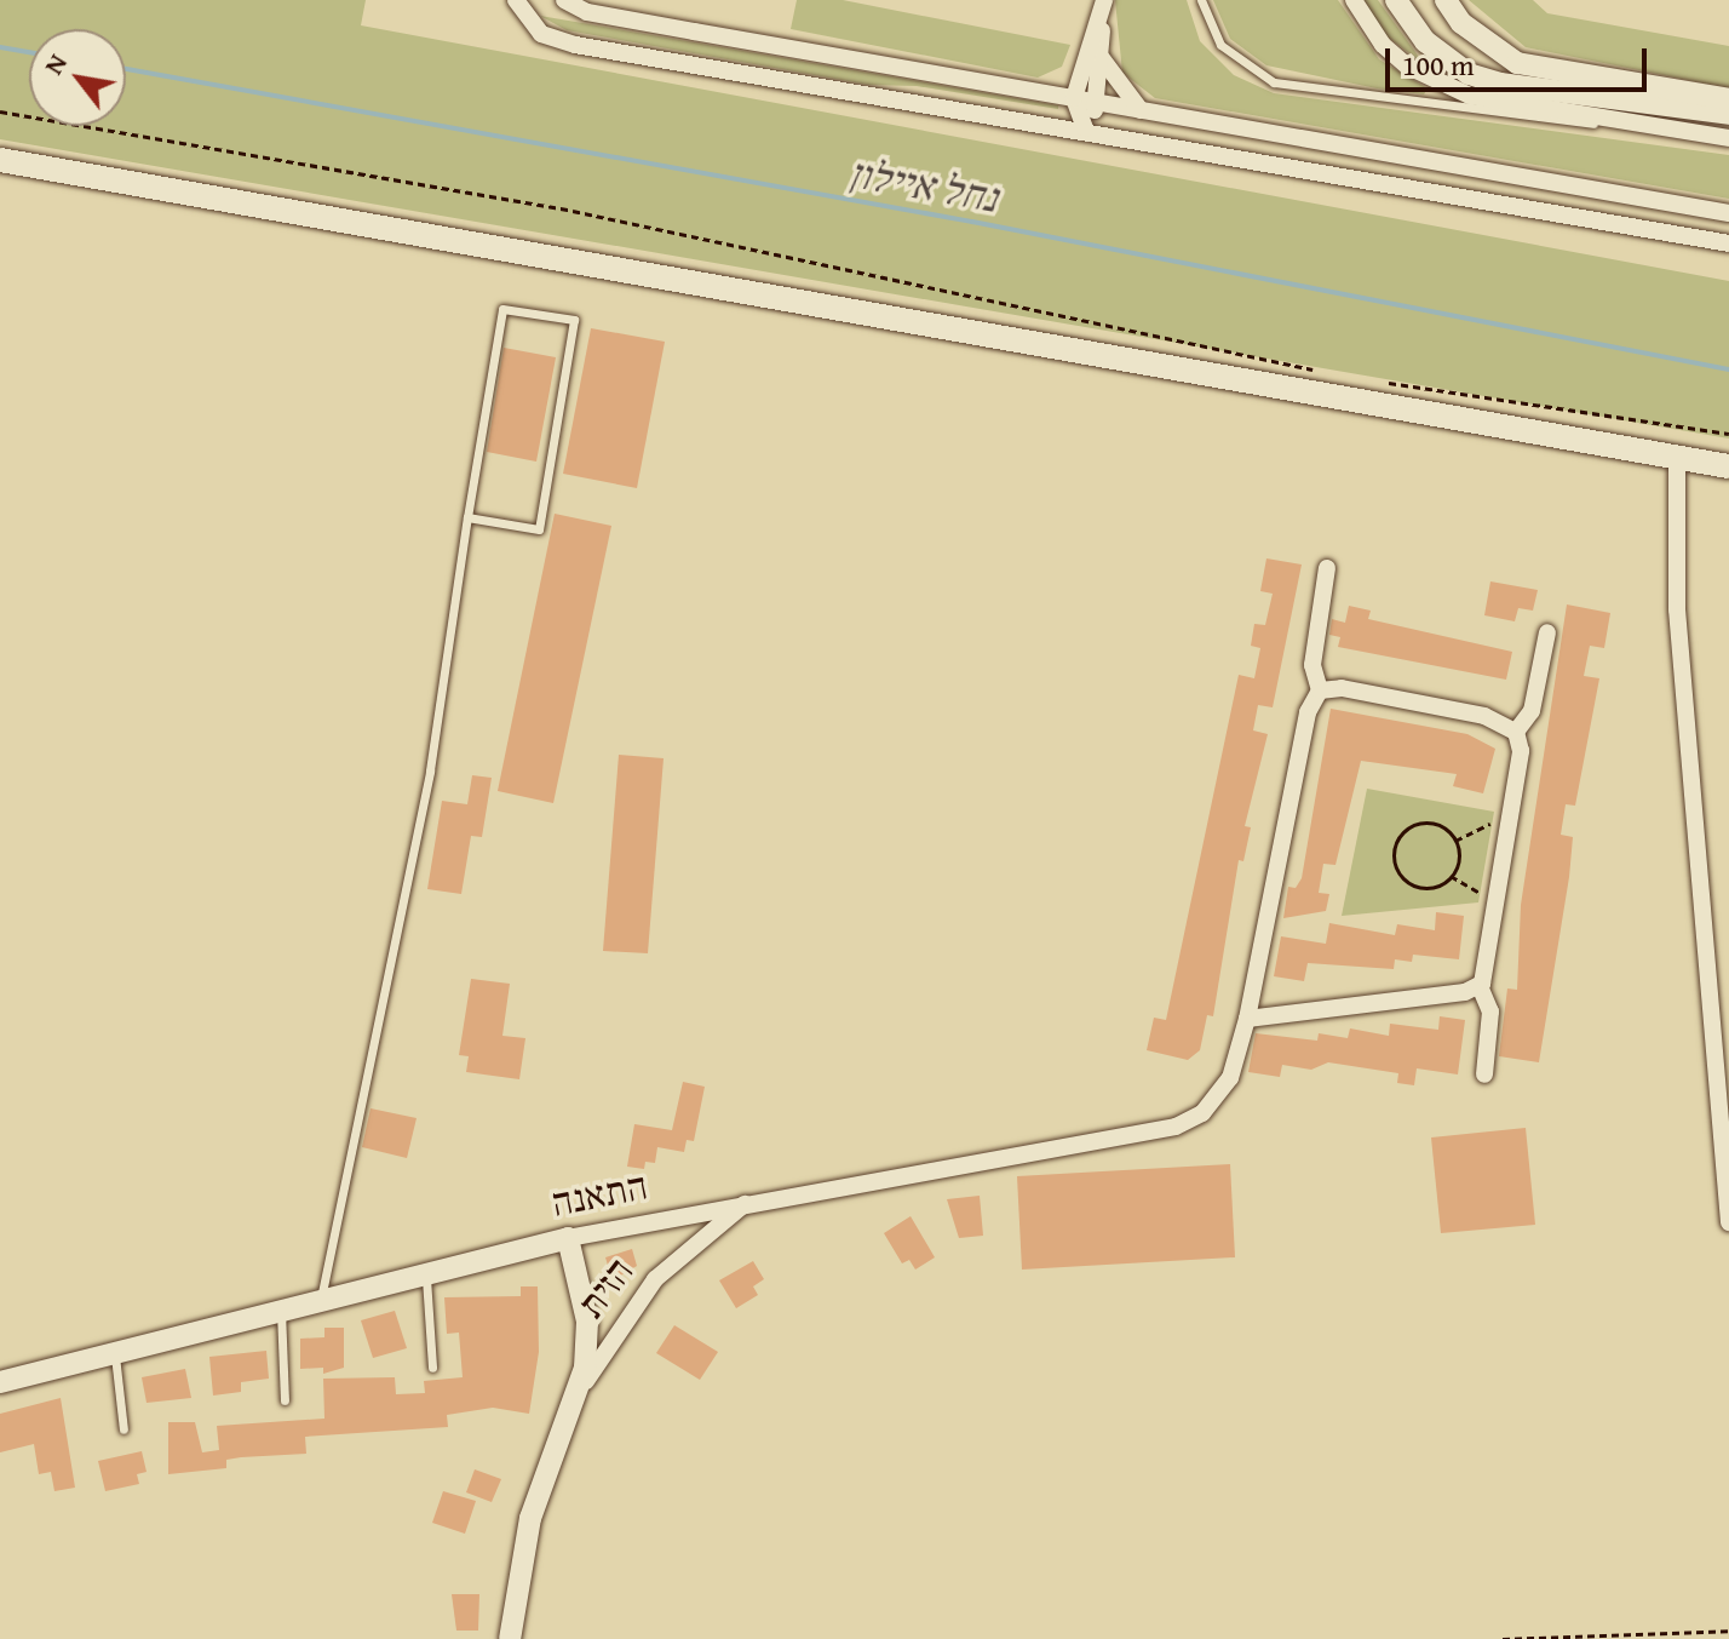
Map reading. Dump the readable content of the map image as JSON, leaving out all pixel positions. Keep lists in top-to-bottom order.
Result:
{
  "streets": {
    "street": ["התאנה", "הזית"]
  },
  "crossings": [
    ["התאנה", "הזית"]
  ],
  "water": ["נחל איילון"],
  "scale_bar": "100 m",
  "north": "top left"
}
